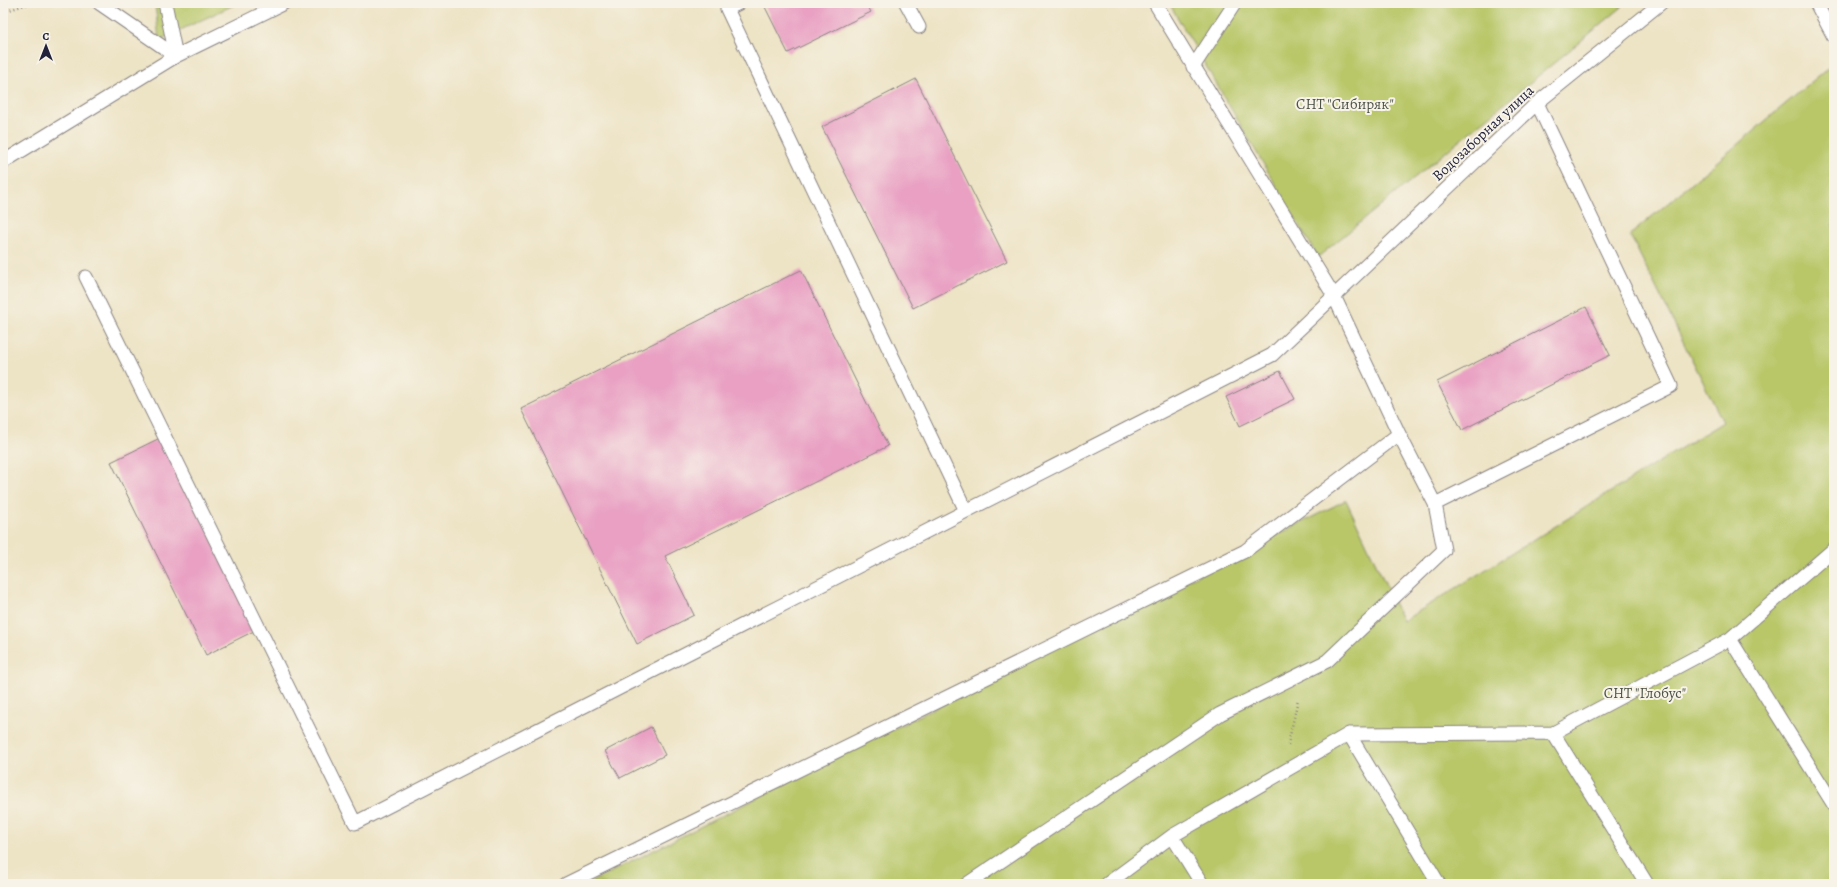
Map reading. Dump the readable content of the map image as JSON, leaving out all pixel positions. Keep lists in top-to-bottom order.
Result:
{
  "streets": {
    "lane": ["Водозаборная улица"]
  },
  "parks": ["СНТ \"Сибиряк\"", "СНТ \"Глобус\""],
  "north": "top"
}
